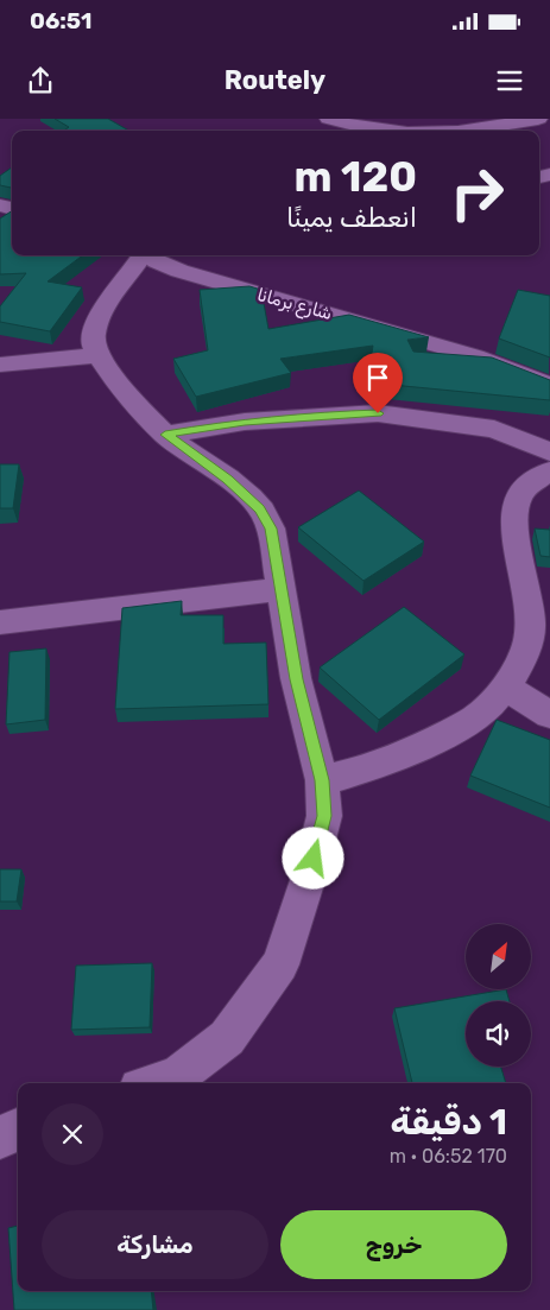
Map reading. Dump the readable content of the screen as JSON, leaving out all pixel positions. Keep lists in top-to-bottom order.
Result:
{
  "streets": {
    "street": ["شارع برمانا"]
  },
  "north": "top right",
  "page": {
    "status": "06:51",
    "header": "Routely",
    "turn": ["120 m", "انعطف يمينًا"],
    "heading": ["1 دقيقة", "170 m · 06:52"],
    "buttons": ["خروج", "مشاركة"]
  }
}
